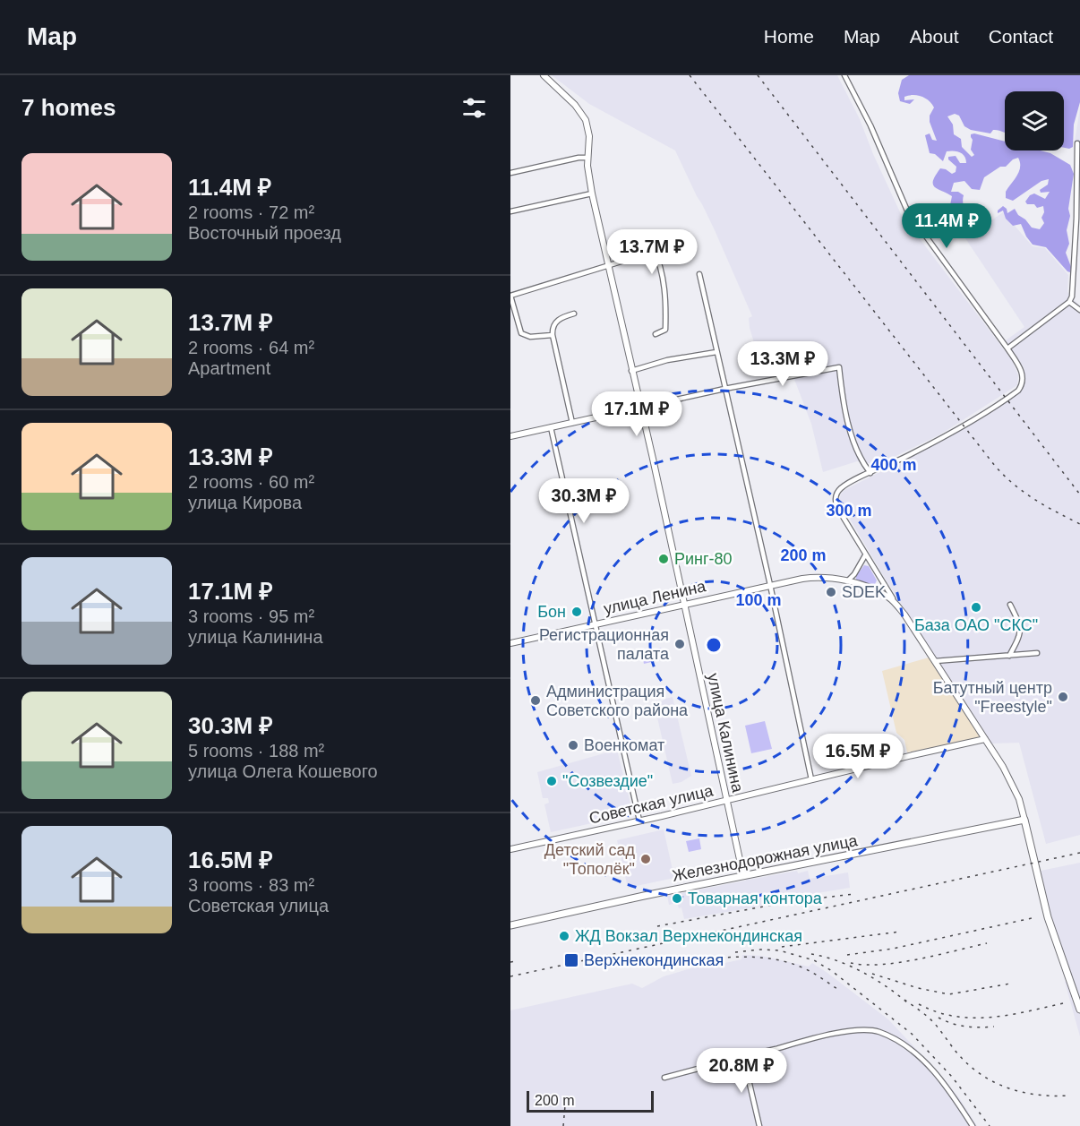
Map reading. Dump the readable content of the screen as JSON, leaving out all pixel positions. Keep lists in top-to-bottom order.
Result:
{
  "streets": {
    "main road": ["Железнодорожная улица"],
    "street": ["улица Ленина", "улица Калинина", "Советская улица"]
  },
  "crossings": [
    ["улица Ленина", "улица Калинина"],
    ["улица Калинина", "Советская улица"],
    ["улица Калинина", "Железнодорожная улица"]
  ],
  "places": {
    "other": [
      "Ринг-80",
      "SDEK",
      "База ОАО \"СКС\"",
      "Бон",
      "Регистрационная палата",
      "Батутный центр \"Freestyle\"",
      "Администрация Советского района",
      "Военкомат",
      "\"Созвездие\"",
      "Детский сад \"Тополёк\"",
      "Товарная контора",
      "ЖД Вокзал Верхнекондинская"
    ],
    "transit": ["Верхнекондинская"]
  },
  "scale_bar": "200 m",
  "page": {
    "header": "Map",
    "nav": [
      "Home",
      "Map",
      "About",
      "Contact"
    ],
    "heading": "7 homes",
    "list": [
      {
        "name": "11.4M ₽",
        "note": "2 rooms · 72 m² · Восточный проезд"
      },
      {
        "name": "13.7M ₽",
        "note": "2 rooms · 64 m² · Apartment"
      },
      {
        "name": "13.3M ₽",
        "note": "2 rooms · 60 m² · улица Кирова"
      },
      {
        "name": "17.1M ₽",
        "note": "3 rooms · 95 m² · улица Калинина"
      },
      {
        "name": "30.3M ₽",
        "note": "5 rooms · 188 m² · улица Олега Кошевого"
      },
      {
        "name": "16.5M ₽",
        "note": "3 rooms · 83 m² · Советская улица"
      }
    ],
    "price": [
      "11.4M ₽",
      "13.7M ₽",
      "13.3M ₽",
      "17.1M ₽",
      "30.3M ₽",
      "16.5M ₽",
      "20.8M ₽"
    ],
    "scale": "200 m"
  },
  "rings": [
    "400 m",
    "300 m",
    "200 m",
    "100 m"
  ]
}
